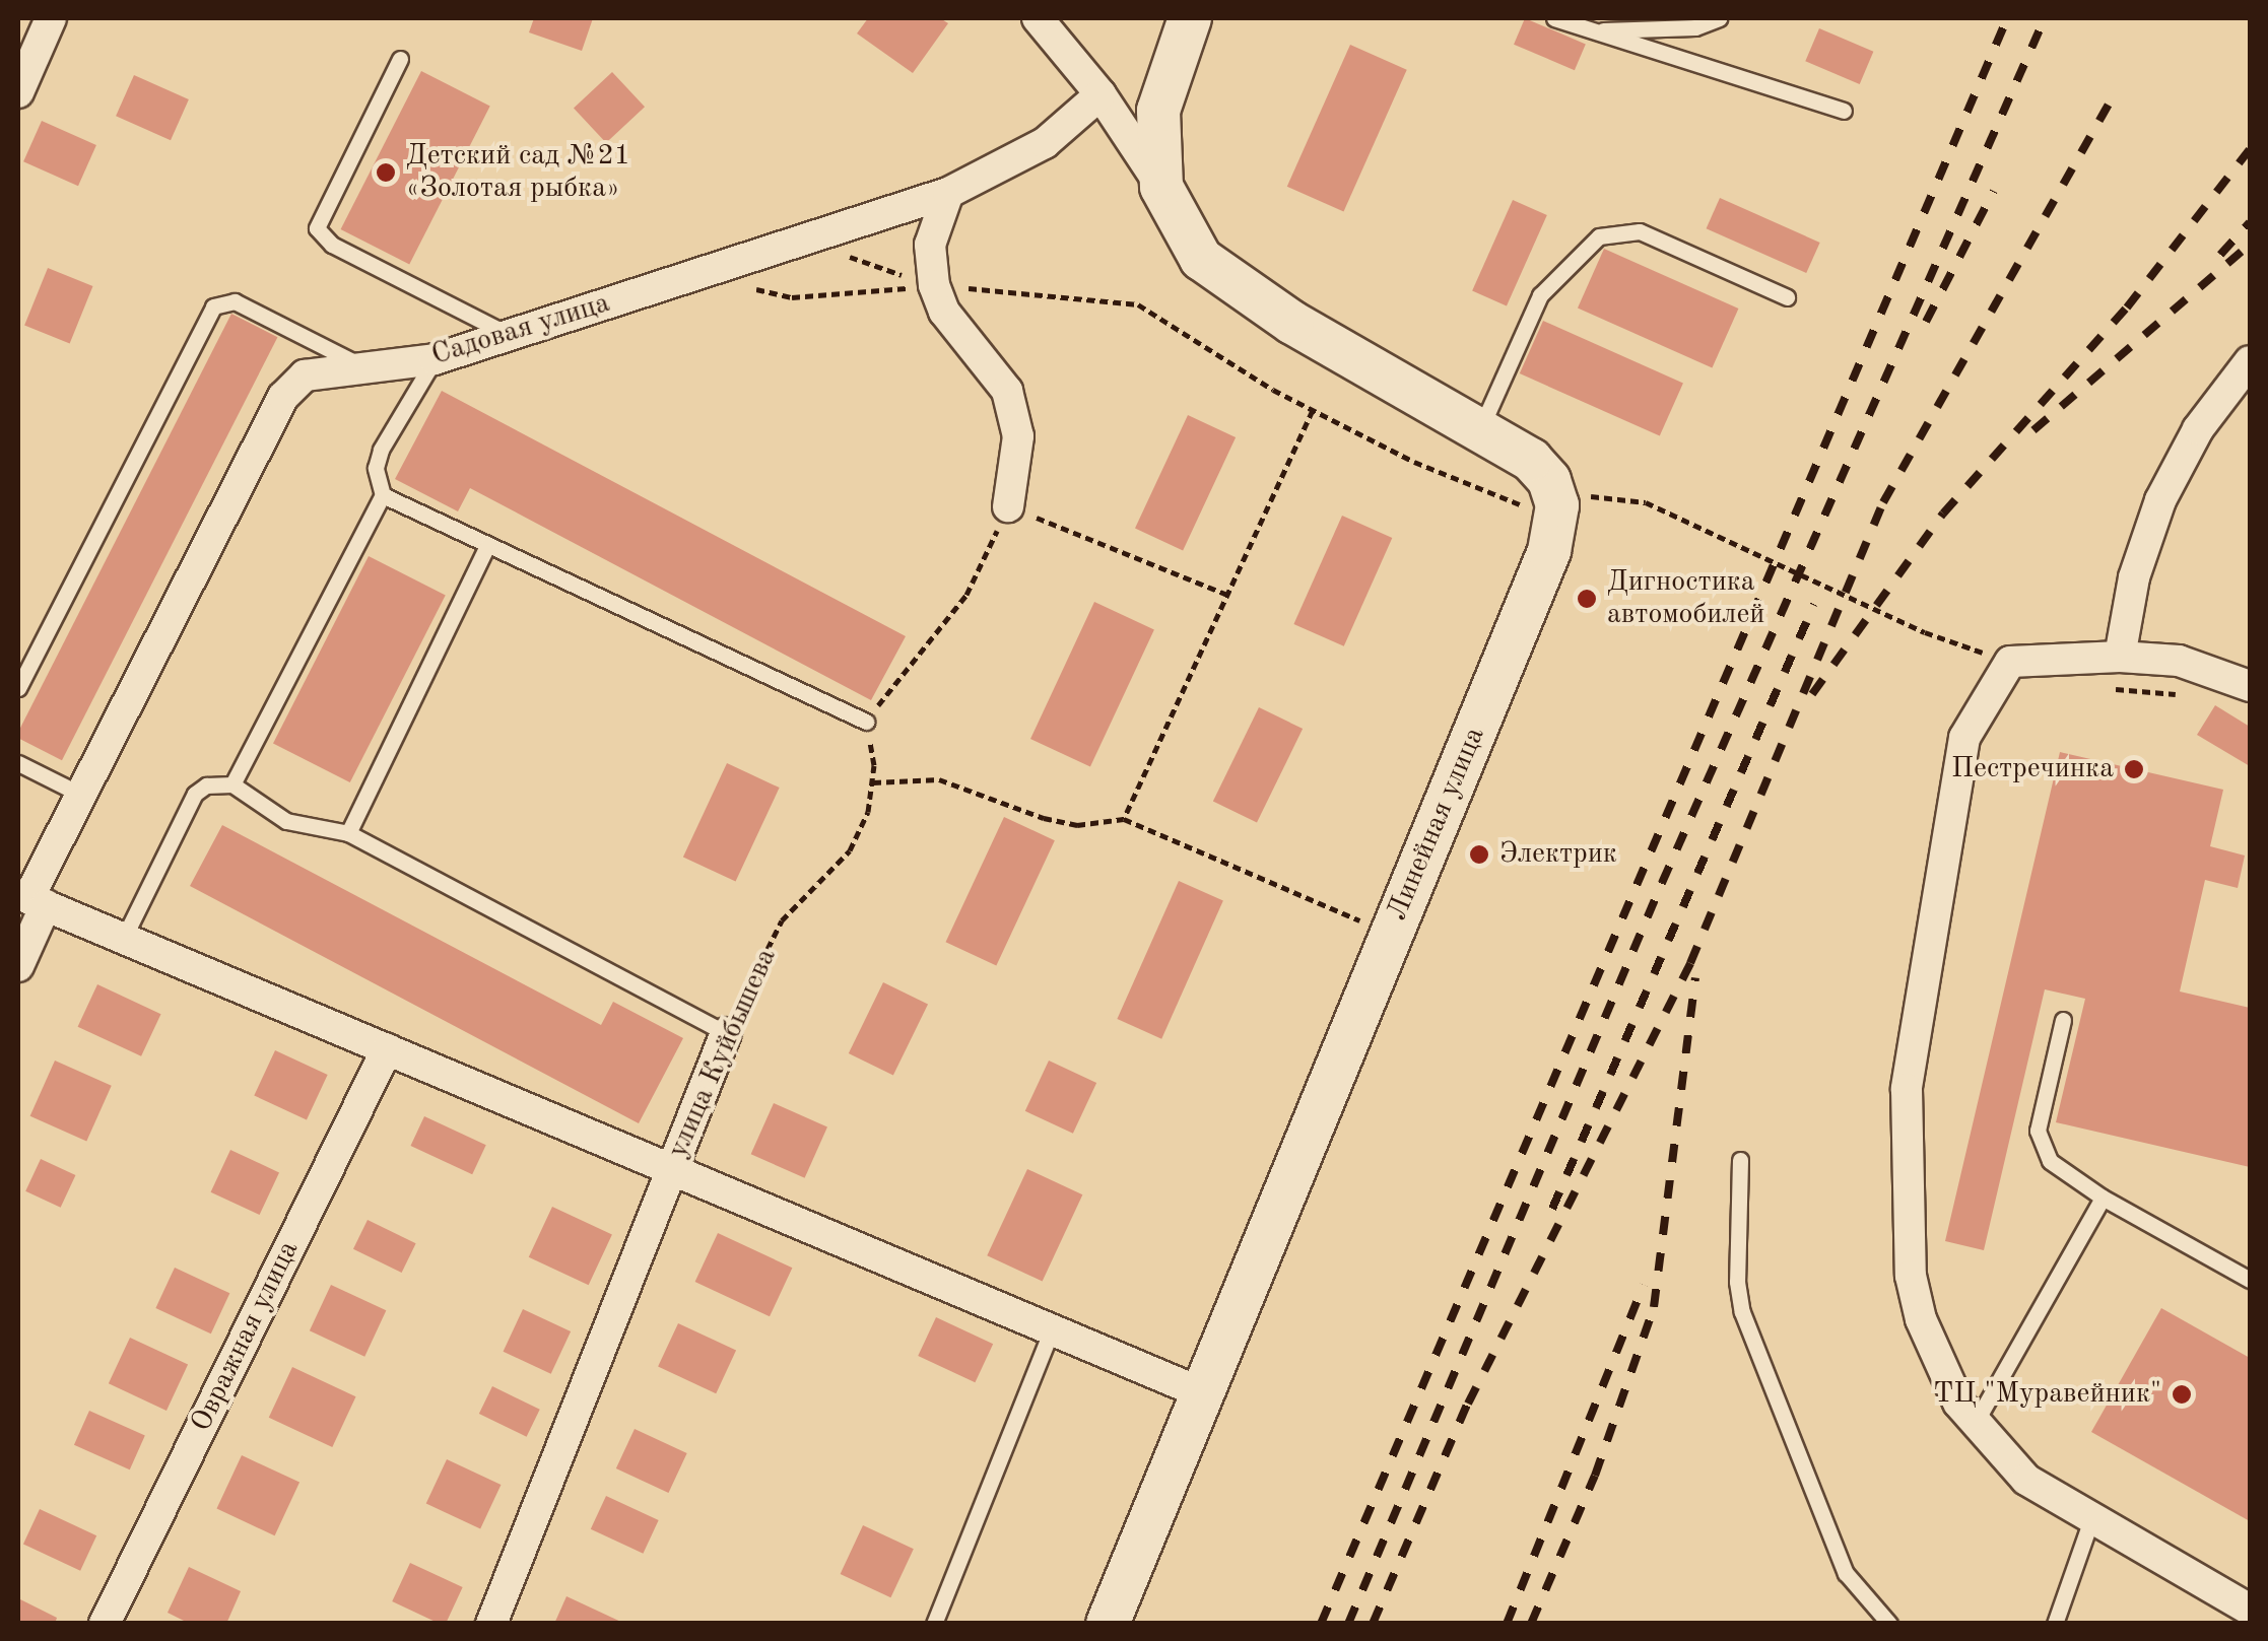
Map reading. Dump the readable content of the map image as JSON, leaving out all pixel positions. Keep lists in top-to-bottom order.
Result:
{
  "streets": {
    "street": [
      "Садовая улица",
      "Линейная улица",
      "улица Куйбышева",
      "Овражная улица"
    ]
  },
  "places": [
    "Детский сад №21 «Золотая рыбка»",
    "Дигностика автомобилей",
    "Пестречинка",
    "Электрик",
    "ТЦ \"Муравейник\""
  ]
}
